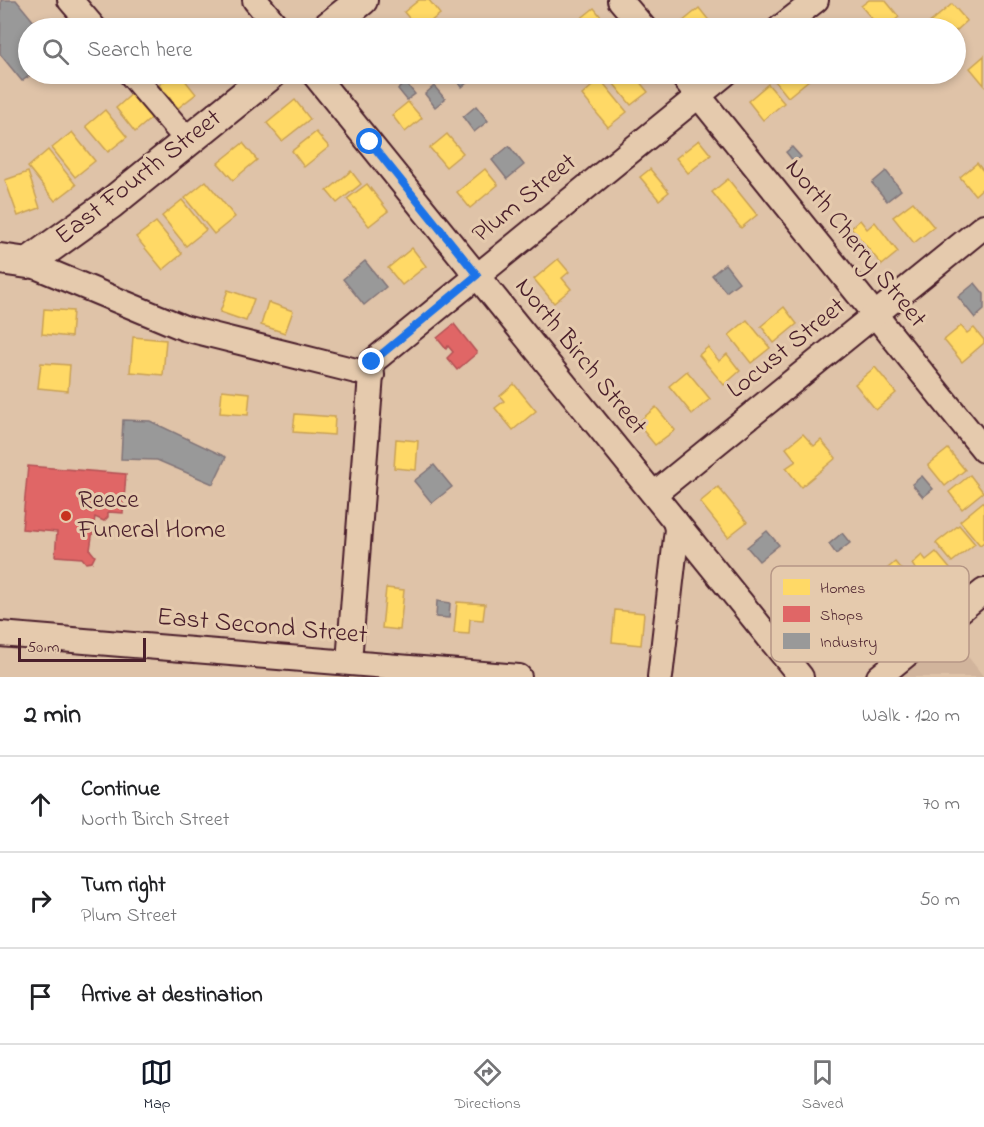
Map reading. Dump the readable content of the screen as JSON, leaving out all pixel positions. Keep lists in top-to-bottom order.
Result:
{
  "streets": {
    "main road": ["East Fourth Street"],
    "street": [
      "Plum Street",
      "North Cherry Street",
      "Locust Street",
      "North Birch Street",
      "East Second Street"
    ]
  },
  "crossings": [
    ["Plum Street", "North Cherry Street"],
    ["Plum Street", "North Birch Street"],
    ["Plum Street", "East Second Street"],
    ["North Cherry Street", "Locust Street"],
    ["Locust Street", "North Birch Street"]
  ],
  "places": ["Reece Funeral Home"],
  "legend": ["Homes", "Shops", "Industry"],
  "scale_bar": "50 m",
  "page": {
    "search": "Search here",
    "scale": "50 m",
    "heading": ["2 min", "Walk · 120 m"],
    "list": [
      ["Continue", "North Birch Street", "70 m"],
      ["Turn right", "Plum Street", "50 m"],
      "Arrive at destination"
    ],
    "nav": ["Map", "Directions", "Saved"]
  }
}
